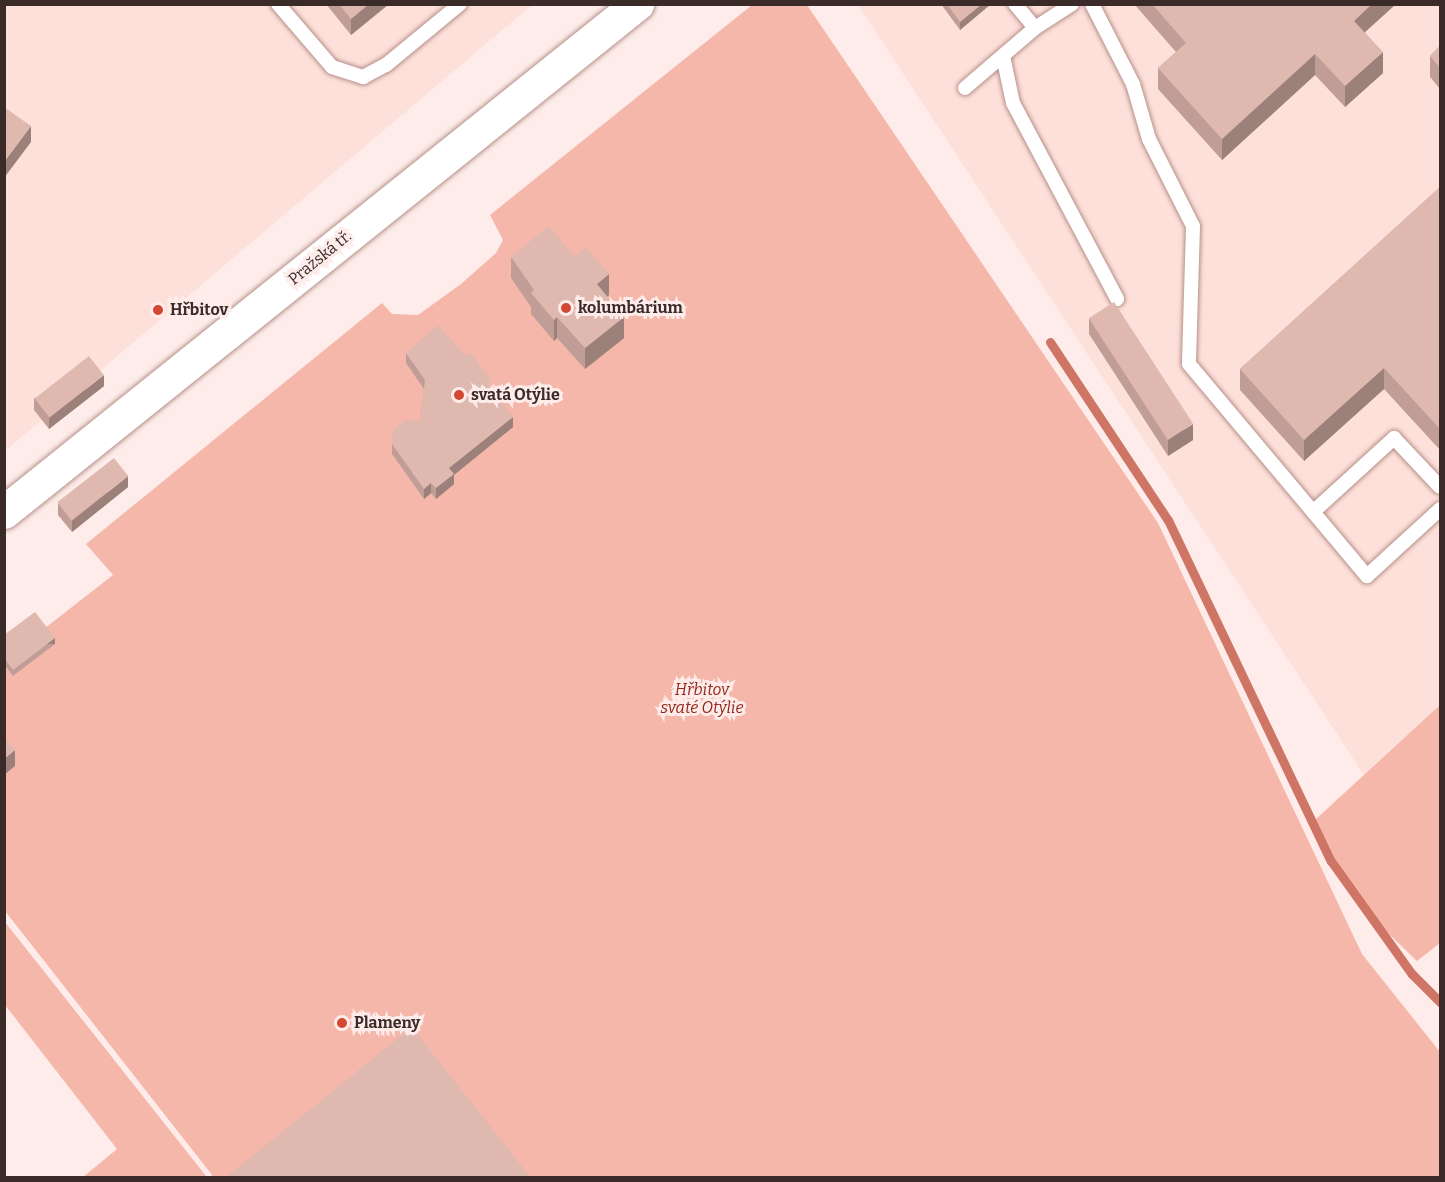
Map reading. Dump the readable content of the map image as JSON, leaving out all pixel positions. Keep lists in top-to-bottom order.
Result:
{
  "streets": {
    "main road": ["Pražská tř."]
  },
  "parks": ["Hřbitov svaté Otýlie"],
  "places": [
    "kolumbárium",
    "Hřbitov",
    "svatá Otýlie",
    "Plameny"
  ]
}
